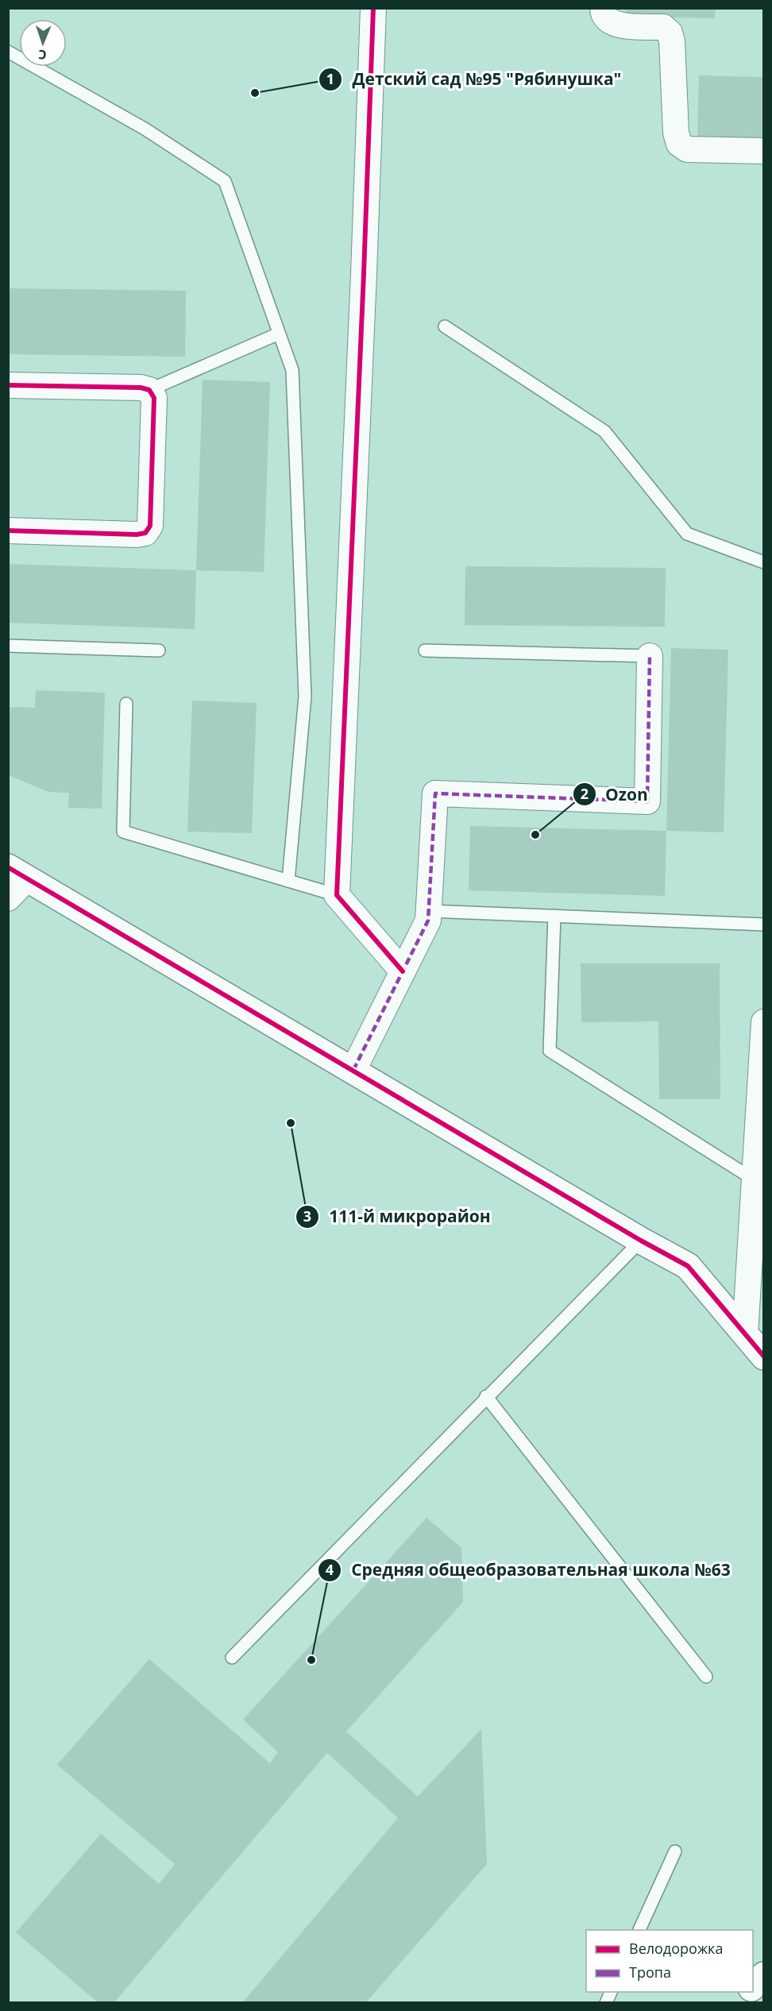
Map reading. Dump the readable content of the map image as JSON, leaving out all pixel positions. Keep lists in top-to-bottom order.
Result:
{
  "places": [
    "Детский сад №95 \"Рябинушка\"",
    "Ozon",
    "111-й микрорайон",
    "Средняя общеобразовательная школа №63"
  ],
  "legend": ["Велодорожка", "Тропа"],
  "north": "bottom"
}
